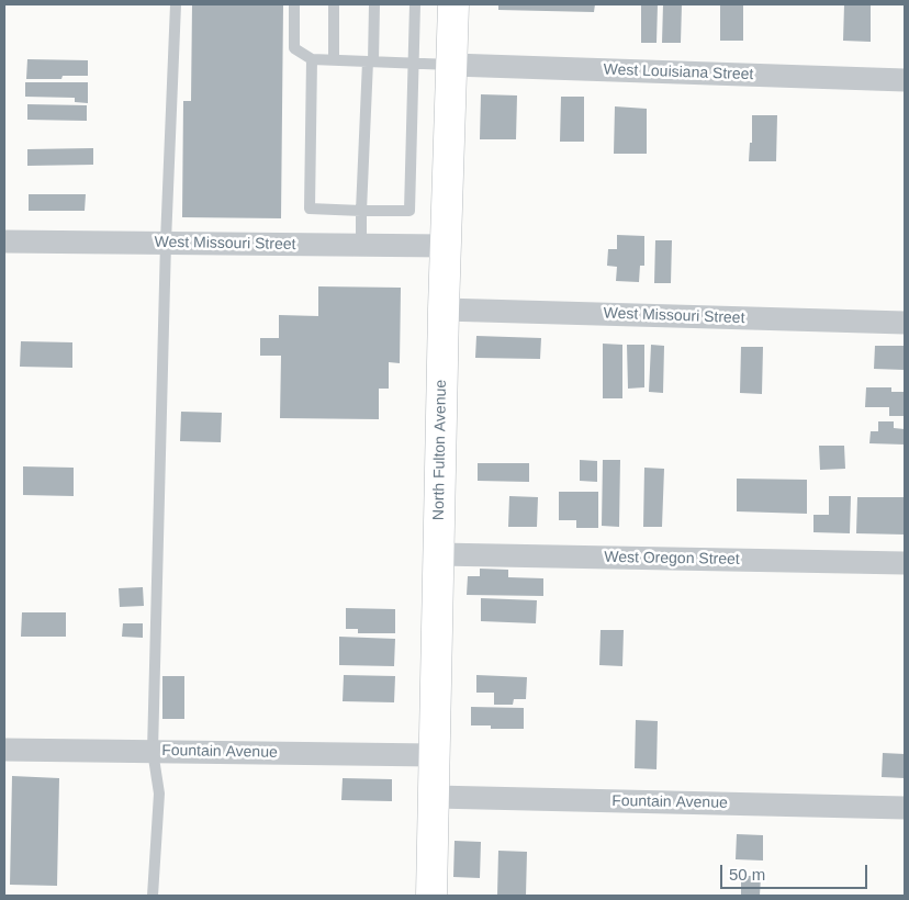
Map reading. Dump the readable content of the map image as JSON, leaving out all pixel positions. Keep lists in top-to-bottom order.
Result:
{
  "streets": {
    "main road": ["North Fulton Avenue"],
    "street": [
      "West Louisiana Street",
      "West Missouri Street",
      "West Oregon Street",
      "Fountain Avenue"
    ]
  },
  "crossings": [
    ["West Louisiana Street", "North Fulton Avenue"],
    ["West Missouri Street", "North Fulton Avenue"],
    ["North Fulton Avenue", "West Oregon Street"],
    ["North Fulton Avenue", "Fountain Avenue"]
  ],
  "scale_bar": "50 m"
}
